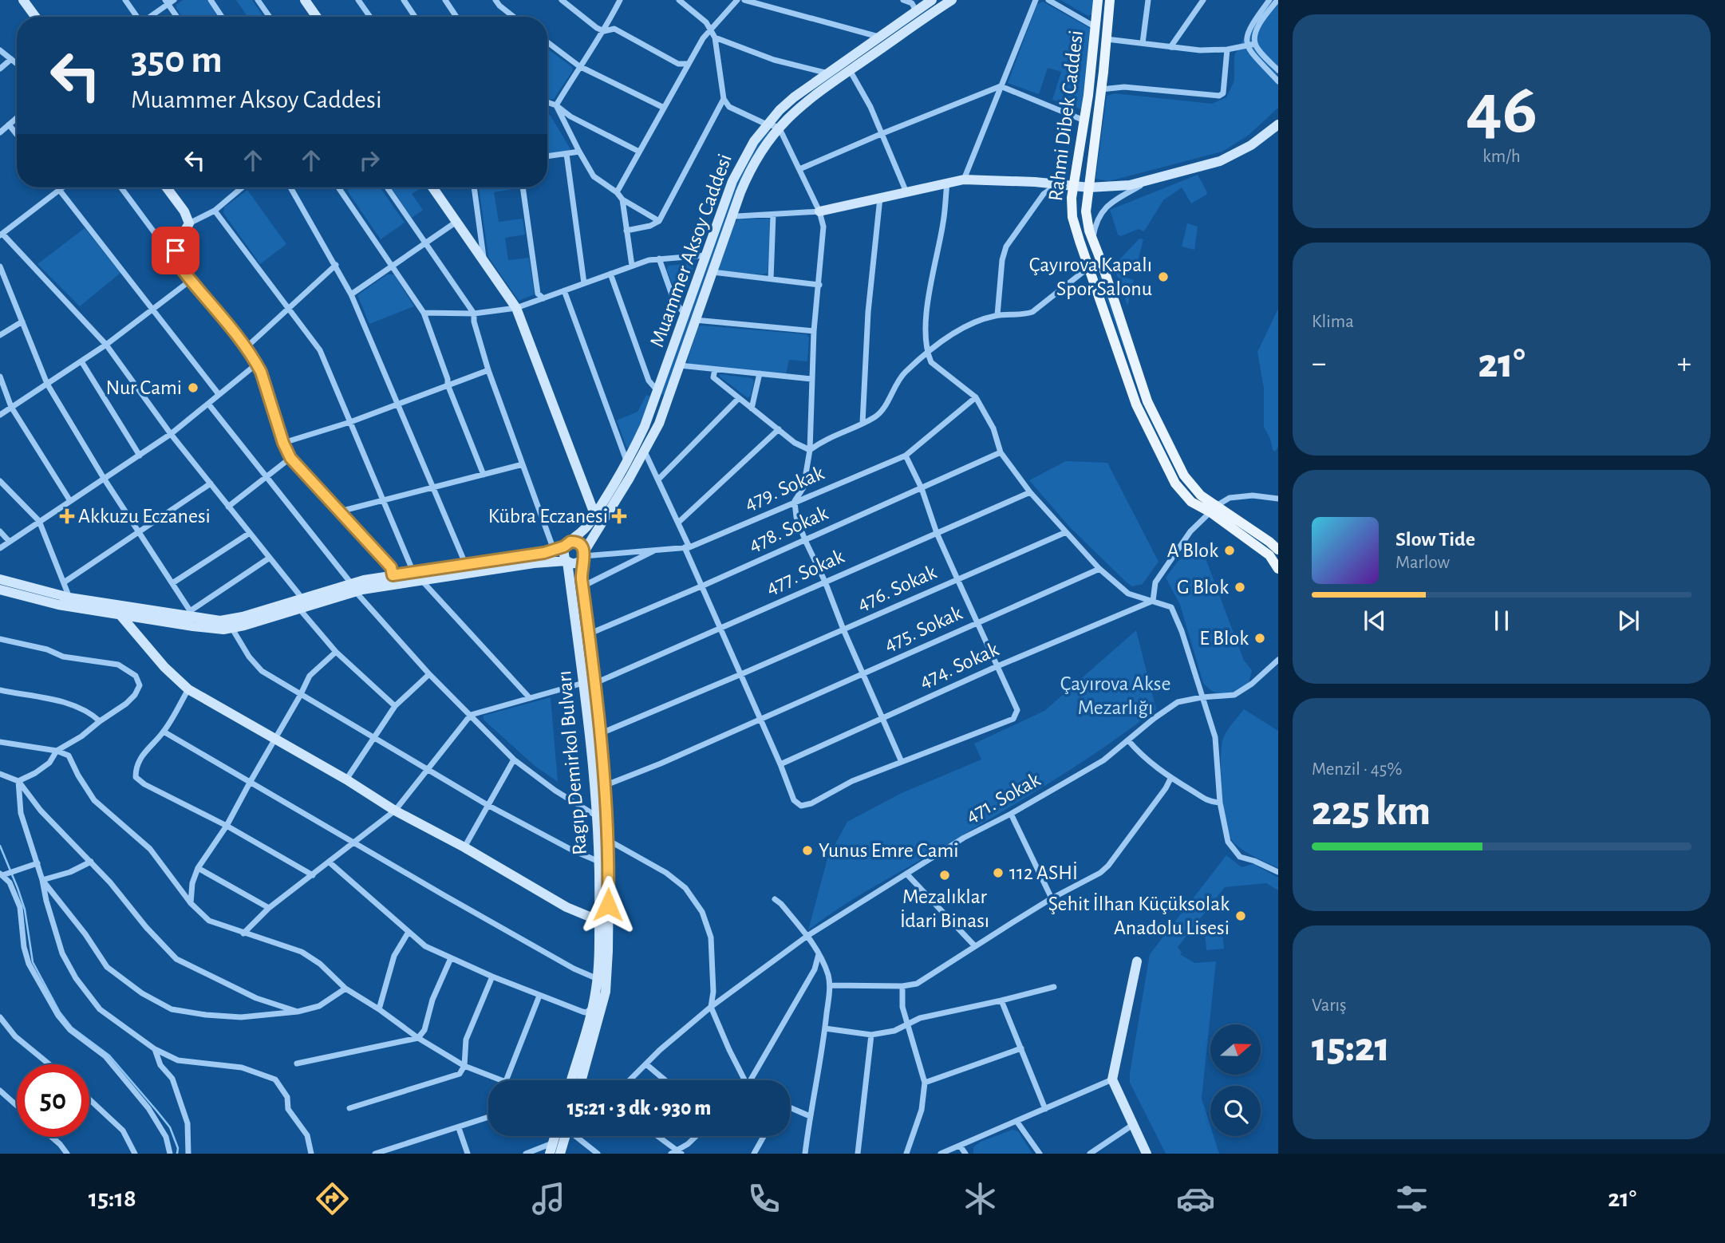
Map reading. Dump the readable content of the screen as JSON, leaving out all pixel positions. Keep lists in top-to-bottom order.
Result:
{
  "streets": {
    "main road": ["Rahmi Dibek Caddesi", "Muammer Aksoy Caddesi", "Ragıp Demirkol Bulvarı"],
    "street": [
      "479. Sokak",
      "478. Sokak",
      "477. Sokak",
      "476. Sokak",
      "475. Sokak",
      "474. Sokak",
      "471. Sokak"
    ]
  },
  "crossings": [
    ["Muammer Aksoy Caddesi", "479. Sokak"],
    ["Muammer Aksoy Caddesi", "Ragıp Demirkol Bulvarı"],
    ["479. Sokak", "Ragıp Demirkol Bulvarı"],
    ["478. Sokak", "Ragıp Demirkol Bulvarı"],
    ["477. Sokak", "Ragıp Demirkol Bulvarı"],
    ["476. Sokak", "Ragıp Demirkol Bulvarı"],
    ["475. Sokak", "Ragıp Demirkol Bulvarı"]
  ],
  "parks": ["Çayırova Akse Mezarlığı"],
  "places": {
    "other": [
      "Çayırova Kapalı Spor Salonu",
      "Nur Cami",
      "A Blok",
      "G Blok",
      "E Blok",
      "Yunus Emre Cami",
      "112 ASHİ",
      "Mezalıklar İdari Binası",
      "Şehit İlhan Küçüksolak Anadolu Lisesi"
    ],
    "health": ["Akkuzu Eczanesi", "Kübra Eczanesi"]
  },
  "north": "right",
  "page": {
    "tile": [
      ["46", "km/h"],
      "Klima",
      ["Menzil · 45%", "225 km"],
      ["Varış", "15:21"]
    ],
    "turn": ["350 m", "Muammer Aksoy Caddesi"],
    "heat": ["−", "21°", "+"],
    "song": ["Slow Tide", "Marlow"],
    "limit": "50",
    "trip": "15:21 · 3 dk · 930 m",
    "tabs": ["15:18", "21°"]
  }
}
